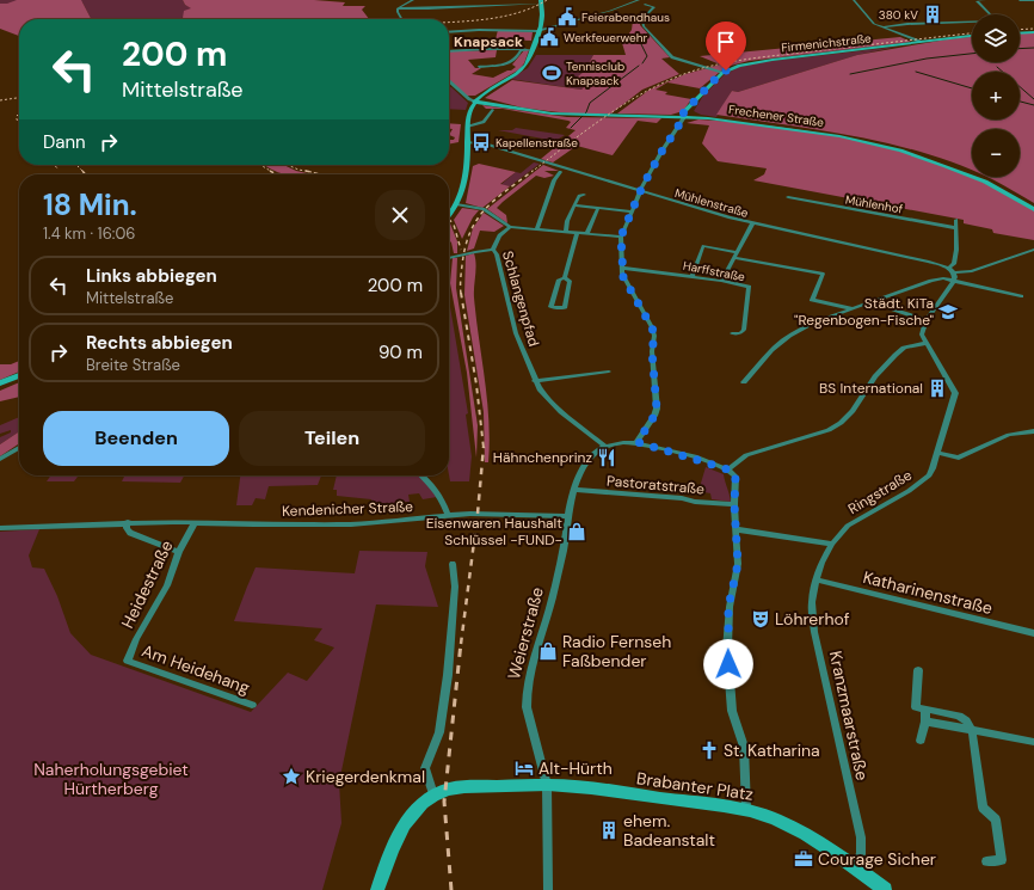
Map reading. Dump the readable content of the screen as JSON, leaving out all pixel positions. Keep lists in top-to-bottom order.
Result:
{
  "streets": {
    "main road": ["Firmenichstraße", "Frechener Straße", "Brabanter Platz"],
    "street": [
      "Mühlenstraße",
      "Mühlenhof",
      "Harffstraße",
      "Schlangenpfad",
      "Pastoratstraße",
      "Ringstraße",
      "Kendenicher Straße",
      "Heidestraße",
      "Katharinenstraße",
      "Weierstraße",
      "Am Heidehang",
      "Kranzmaarstraße"
    ]
  },
  "crossings": [
    ["Firmenichstraße", "Frechener Straße"],
    ["Firmenichstraße", "Mühlenstraße"],
    ["Schlangenpfad", "Weierstraße"],
    ["Pastoratstraße", "Weierstraße"],
    ["Ringstraße", "Kranzmaarstraße"],
    ["Kendenicher Straße", "Heidestraße"],
    ["Kendenicher Straße", "Weierstraße"],
    ["Heidestraße", "Am Heidehang"],
    ["Katharinenstraße", "Kranzmaarstraße"],
    ["Weierstraße", "Brabanter Platz"],
    ["Kranzmaarstraße", "Brabanter Platz"]
  ],
  "districts": ["Knapsack"],
  "parks": ["Naherholungsgebiet Hürtherberg"],
  "places": {
    "building": ["380 kV", "BS International", "ehem. Badeanstalt"],
    "public building": ["Feierabendhaus", "Werkfeuerwehr"],
    "sports": ["Tennisclub Knapsack"],
    "bus stop": ["Kapellenstraße"],
    "school or university": ["Städt. KiTa \"Regenbogen-Fische\""],
    "restaurant": ["Hähnchenprinz"],
    "shop": ["Eisenwaren Haushalt Schlüssel -FUND-", "Radio Fernseh Faßbender"],
    "theatre": ["Löhrerhof"],
    "church": ["St. Katharina"],
    "hotel": ["Alt-Hürth"],
    "place": ["Kriegerdenkmal"],
    "office": ["Courage Sicher"]
  },
  "page": {
    "map_buttons": ["+", "−"],
    "turn": ["200 m", "Mittelstraße"],
    "then": "Dann",
    "heading": ["18 Min.", "1.4 km · 16:06"],
    "list": [
      {
        "name": "Links abbiegen",
        "note": "Mittelstraße",
        "value": "200 m"
      },
      {
        "name": "Rechts abbiegen",
        "note": "Breite Straße",
        "value": "90 m"
      }
    ],
    "buttons": ["Beenden", "Teilen"]
  }
}
